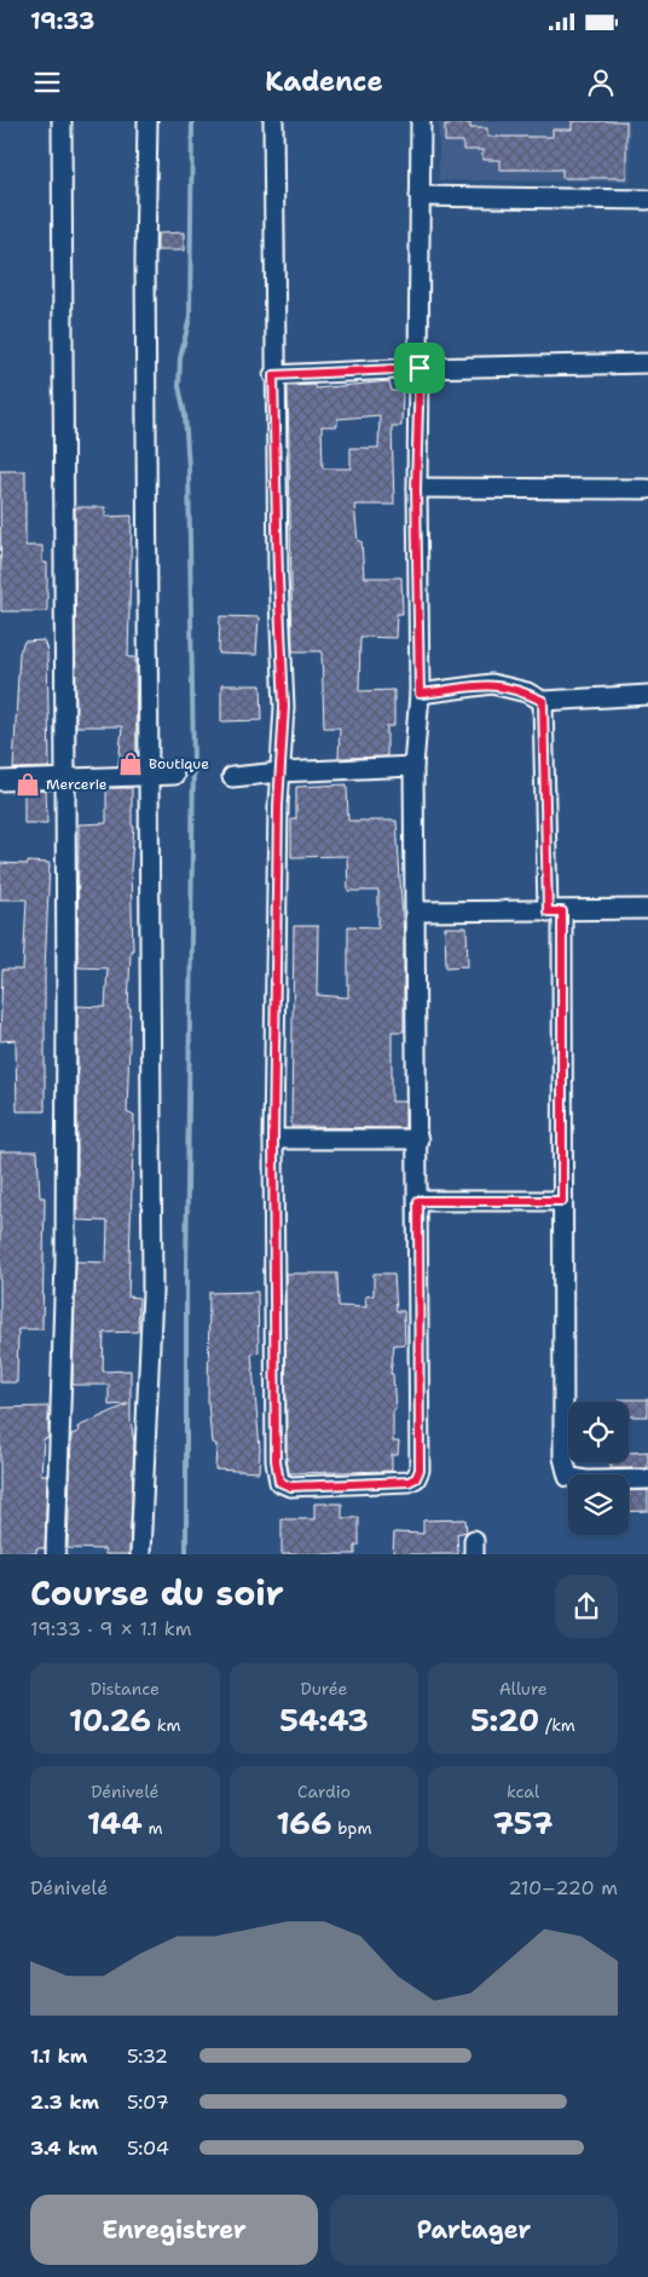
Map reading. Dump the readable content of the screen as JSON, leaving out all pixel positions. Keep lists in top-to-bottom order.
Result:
{
  "places": {
    "shop": ["Boutique", "Mercerie"]
  },
  "page": {
    "status": "19:33",
    "header": "Kadence",
    "heading": ["Course du soir", "19:33 · 9 × 1.1 km"],
    "stats": [
      ["Distance", "10.26 km"],
      ["Durée", "54:43"],
      ["Allure", "5:20 /km"],
      ["Dénivelé", "144 m"],
      ["Cardio", "166 bpm"],
      ["kcal", "757"]
    ],
    "chart": ["Dénivelé", "210–220 m"],
    "list": [
      {
        "name": "1.1 km",
        "note": "5:32"
      },
      {
        "name": "2.3 km",
        "note": "5:07"
      },
      {
        "name": "3.4 km",
        "note": "5:04"
      }
    ],
    "buttons": ["Enregistrer", "Partager"]
  }
}
